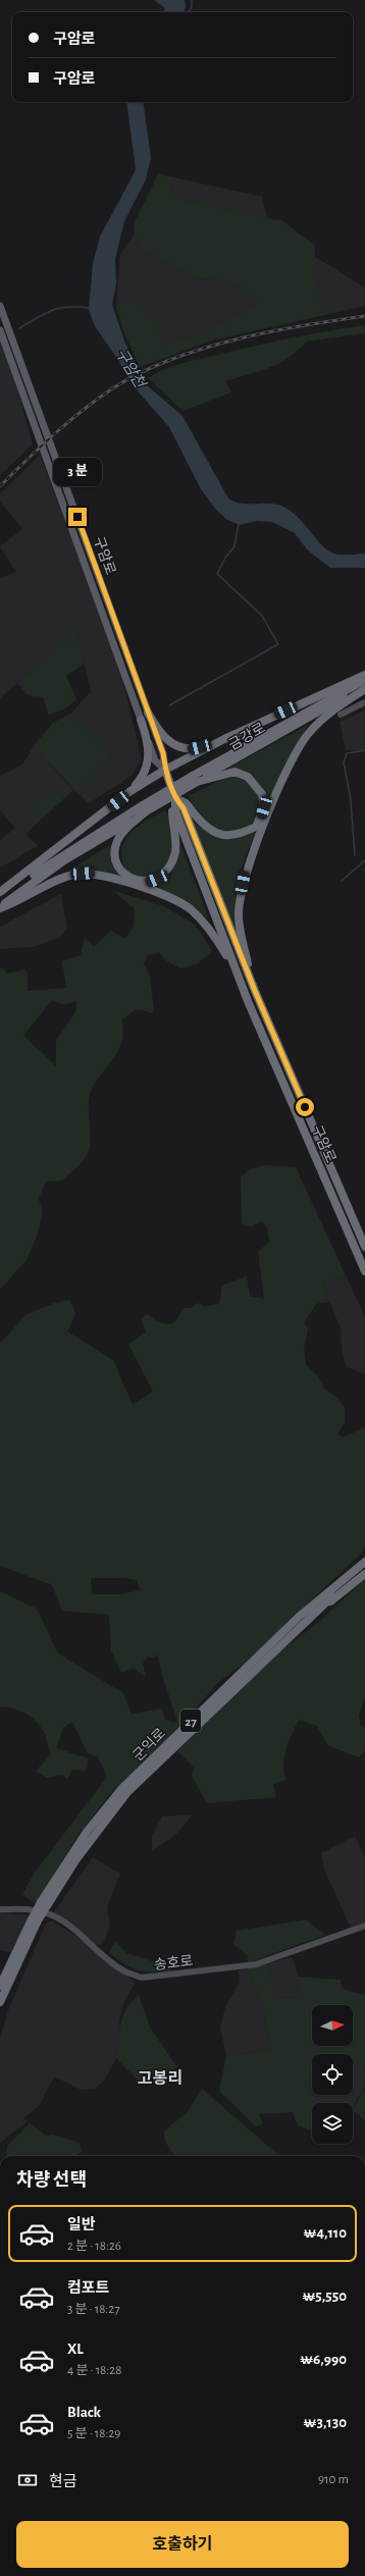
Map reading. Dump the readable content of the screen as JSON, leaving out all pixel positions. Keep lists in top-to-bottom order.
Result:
{
  "streets": {
    "highway": [
      "구암로",
      "금강로",
      "27",
      "군익로"
    ],
    "main road": ["송호로"]
  },
  "crossings": [
    ["27", "군익로"]
  ],
  "districts": ["고봉리"],
  "water": ["구암천"],
  "north": "right",
  "page": {
    "banner": ["구암로", "구암로"],
    "bubble": "3 분",
    "heading": "차량 선택",
    "list": [
      {
        "name": "일반",
        "note": "2 분 · 18:26",
        "value": "₩4,110"
      },
      {
        "name": "컴포트",
        "note": "3 분 · 18:27",
        "value": "₩5,550"
      },
      {
        "name": "XL",
        "note": "4 분 · 18:28",
        "value": "₩6,990"
      },
      {
        "name": "Black",
        "note": "5 분 · 18:29",
        "value": "₩3,130"
      }
    ],
    "pay": ["현금", "910 m"],
    "buttons": "호출하기"
  }
}
